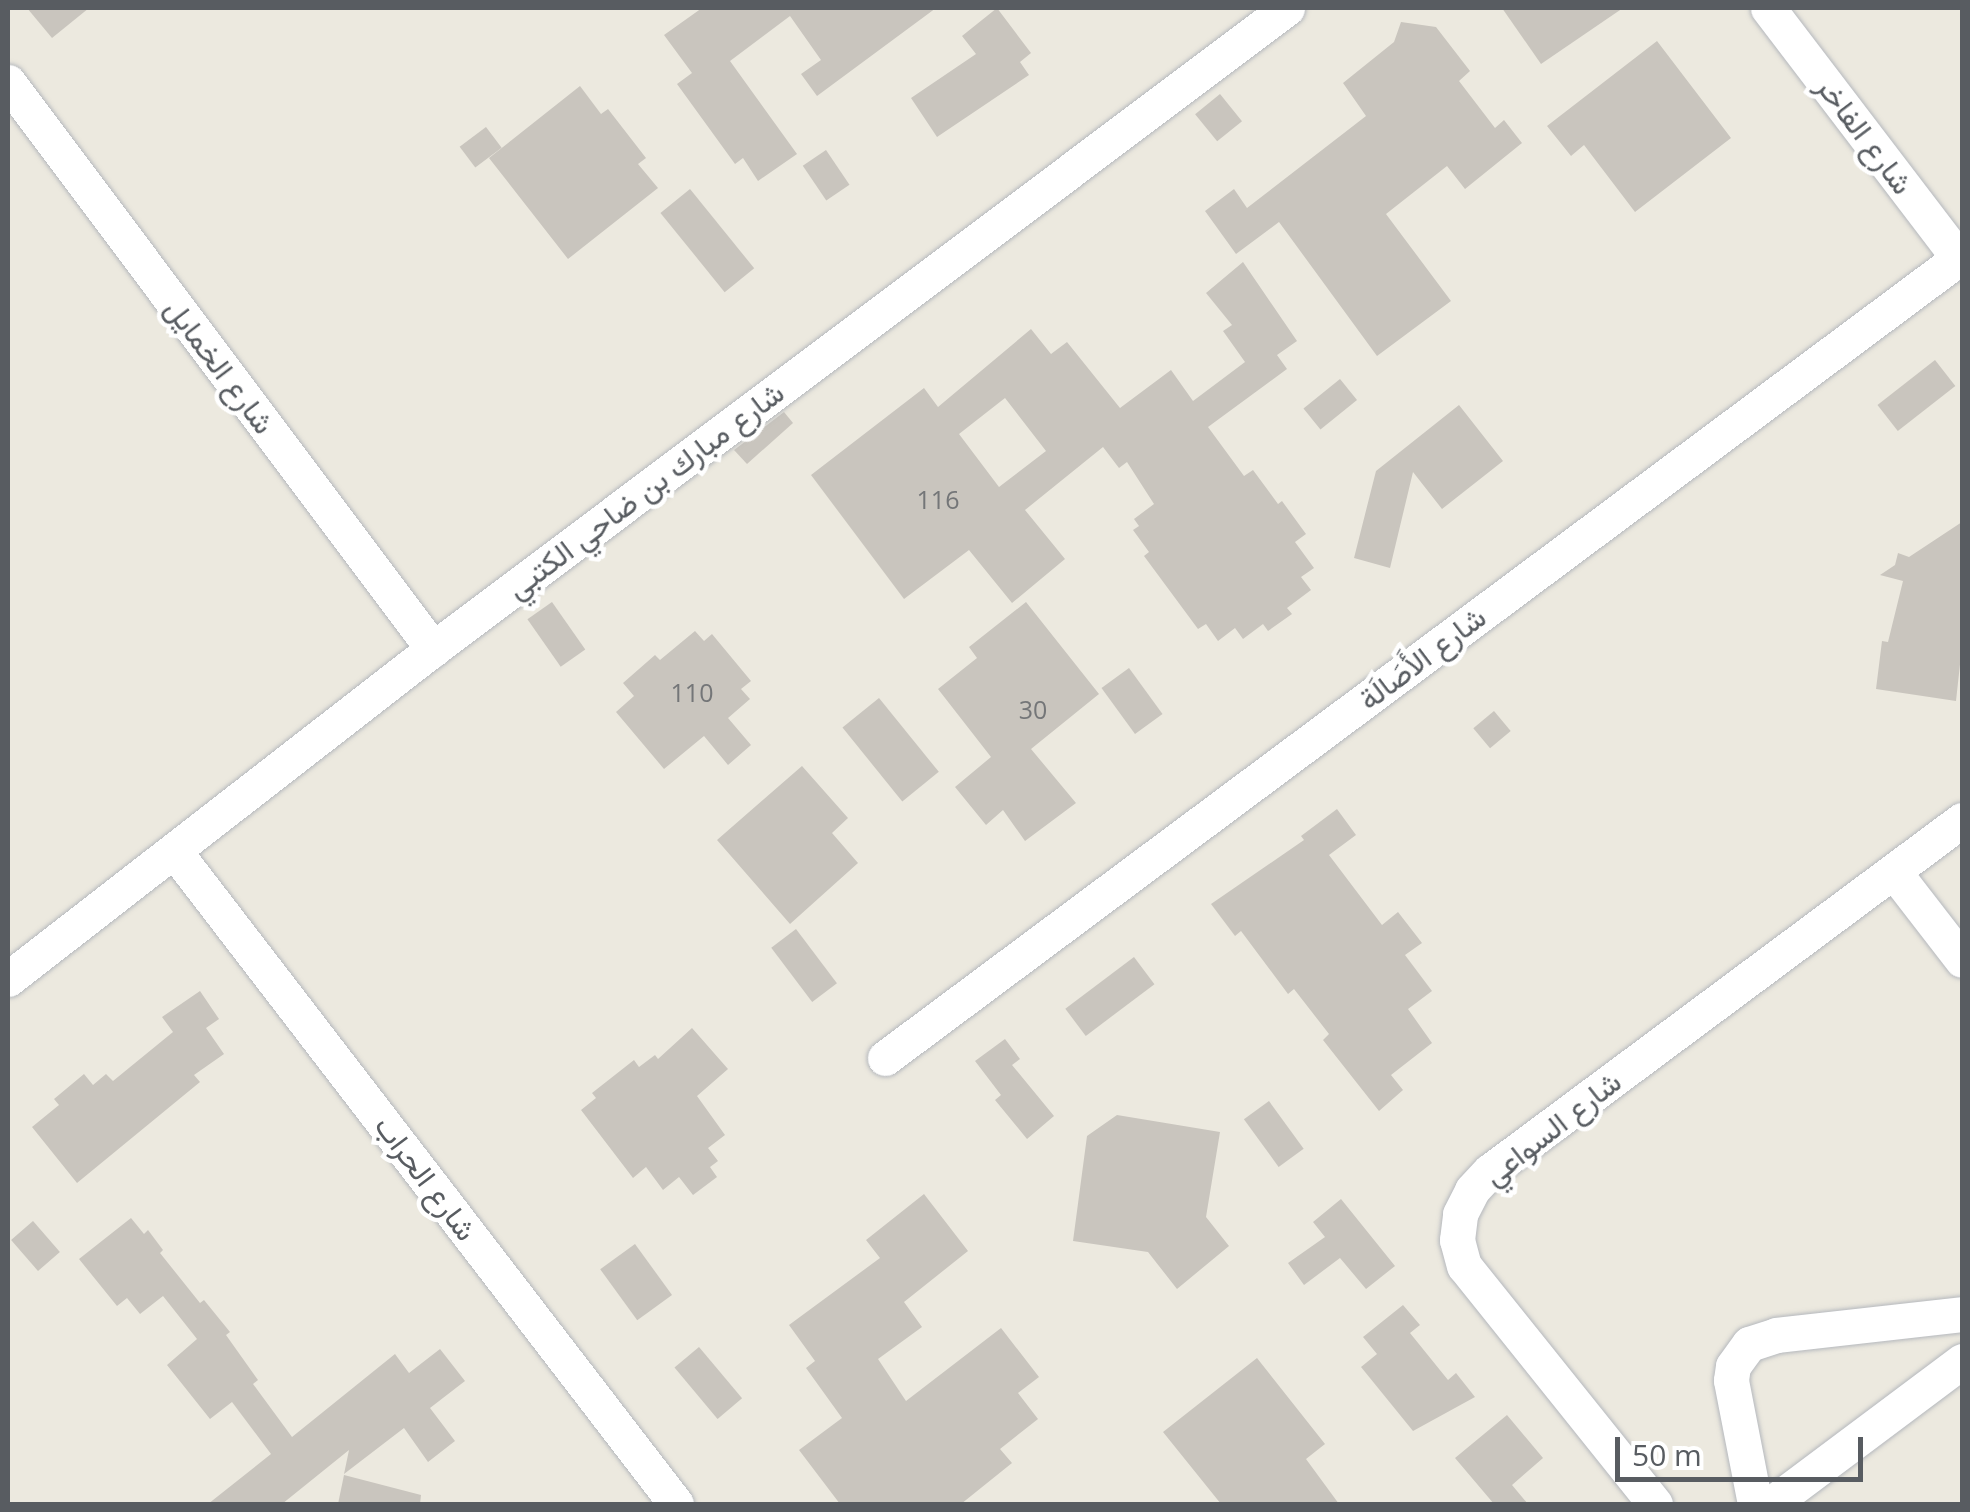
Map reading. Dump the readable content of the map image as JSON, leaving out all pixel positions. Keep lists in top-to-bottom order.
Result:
{
  "streets": {
    "street": [
      "شارع الفاخر",
      "شارع الخمايل",
      "شارع مبارك بن ضاحي الكتبي",
      "شارع الأَصَالَة",
      "شارع السواعي",
      "شارع الحراب"
    ]
  },
  "crossings": [
    ["شارع الفاخر", "شارع الأَصَالَة"],
    ["شارع الخمايل", "شارع مبارك بن ضاحي الكتبي"],
    ["شارع مبارك بن ضاحي الكتبي", "شارع الحراب"]
  ],
  "house_numbers": ["116", "110", "30"],
  "scale_bar": "50 m"
}
